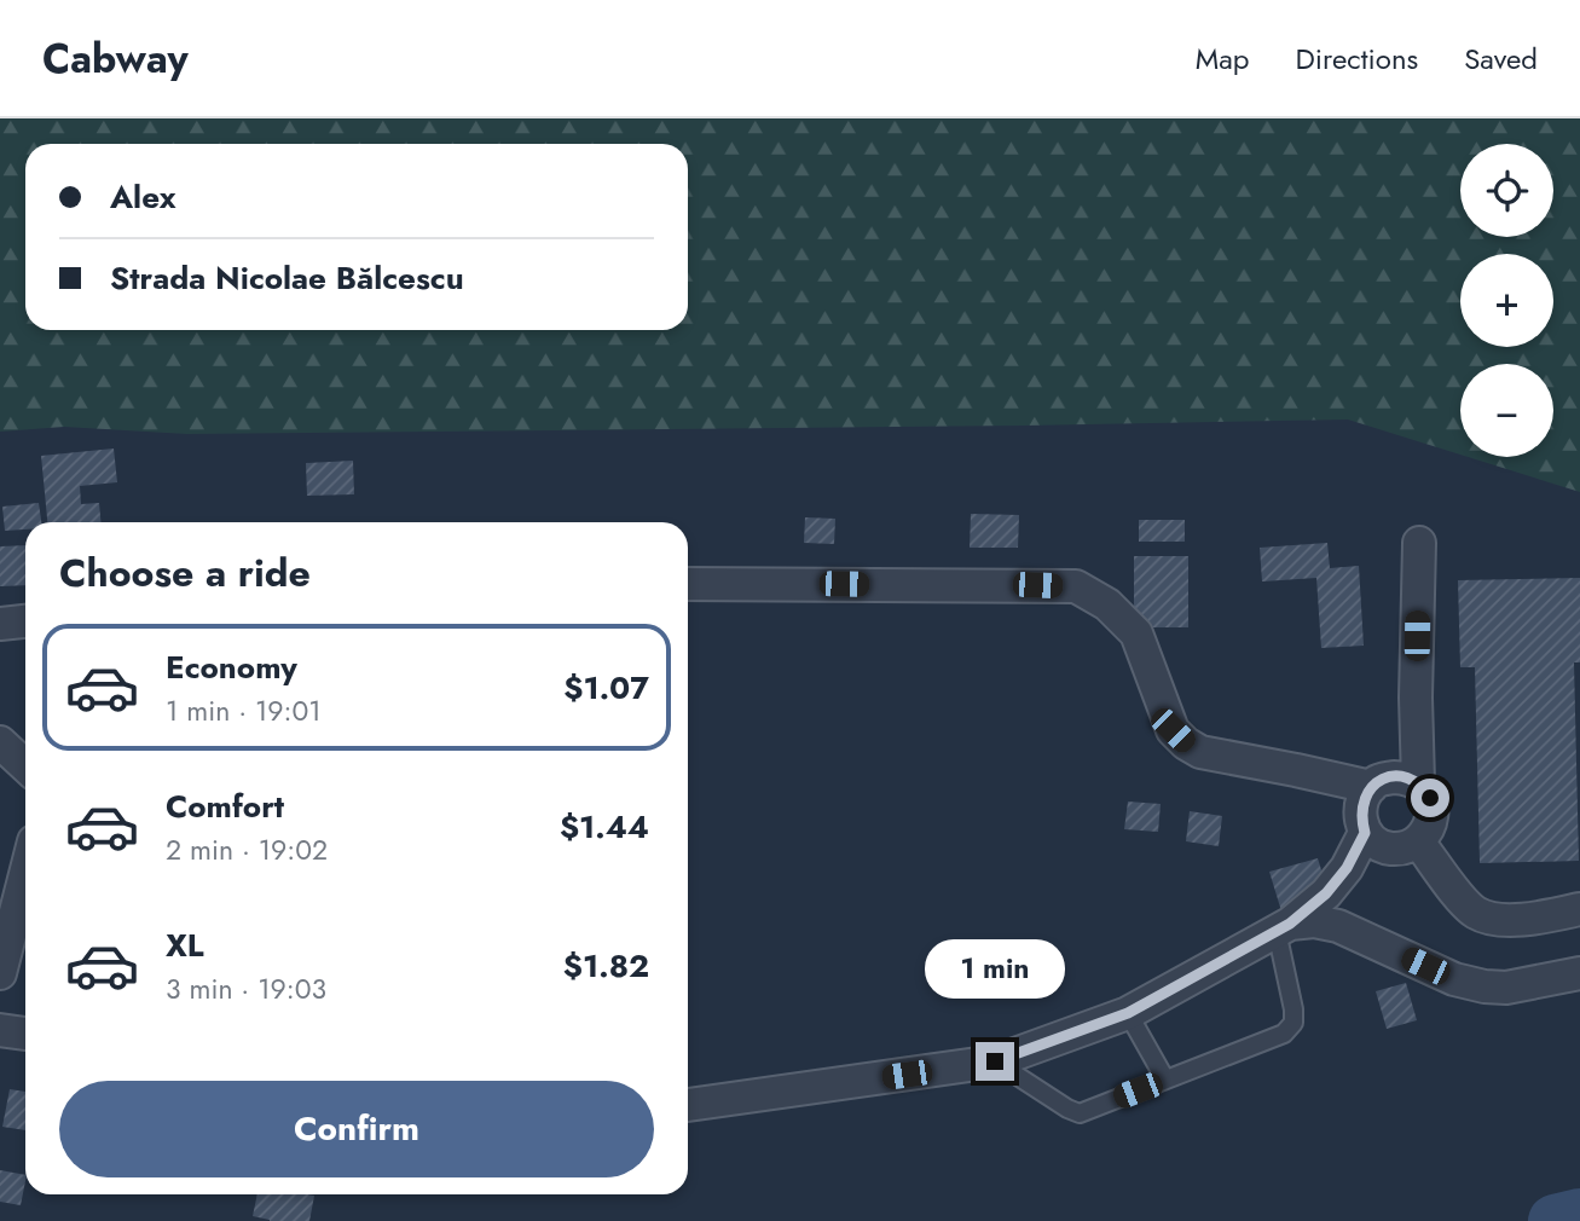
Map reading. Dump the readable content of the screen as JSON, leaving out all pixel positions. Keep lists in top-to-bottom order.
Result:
{
  "page": {
    "header": "Cabway",
    "nav": ["Map", "Directions", "Saved"],
    "map_buttons": ["+", "−"],
    "banner": ["Alex", "Strada Nicolae Bălcescu"],
    "heading": "Choose a ride",
    "list": [
      {
        "name": "Economy",
        "note": "1 min · 19:01",
        "value": "$1.07"
      },
      {
        "name": "Comfort",
        "note": "2 min · 19:02",
        "value": "$1.44"
      },
      {
        "name": "XL",
        "note": "3 min · 19:03",
        "value": "$1.82"
      }
    ],
    "bubble": "1 min",
    "buttons": "Confirm"
  }
}
